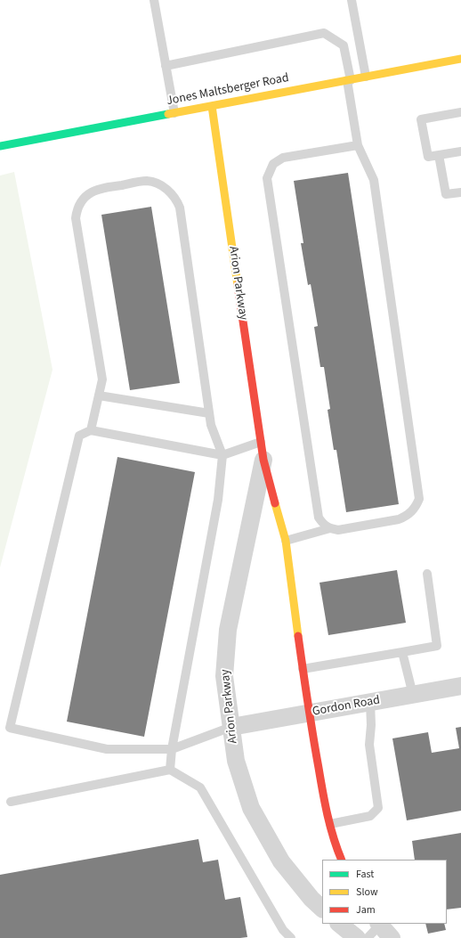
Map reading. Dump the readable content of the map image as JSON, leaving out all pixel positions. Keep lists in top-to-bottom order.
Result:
{
  "streets": {
    "street": ["Jones Maltsberger Road", "Arion Parkway", "Gordon Road"]
  },
  "crossings": [
    ["Jones Maltsberger Road", "Arion Parkway"],
    ["Arion Parkway", "Gordon Road"]
  ],
  "legend": ["Fast", "Slow", "Jam"]
}
